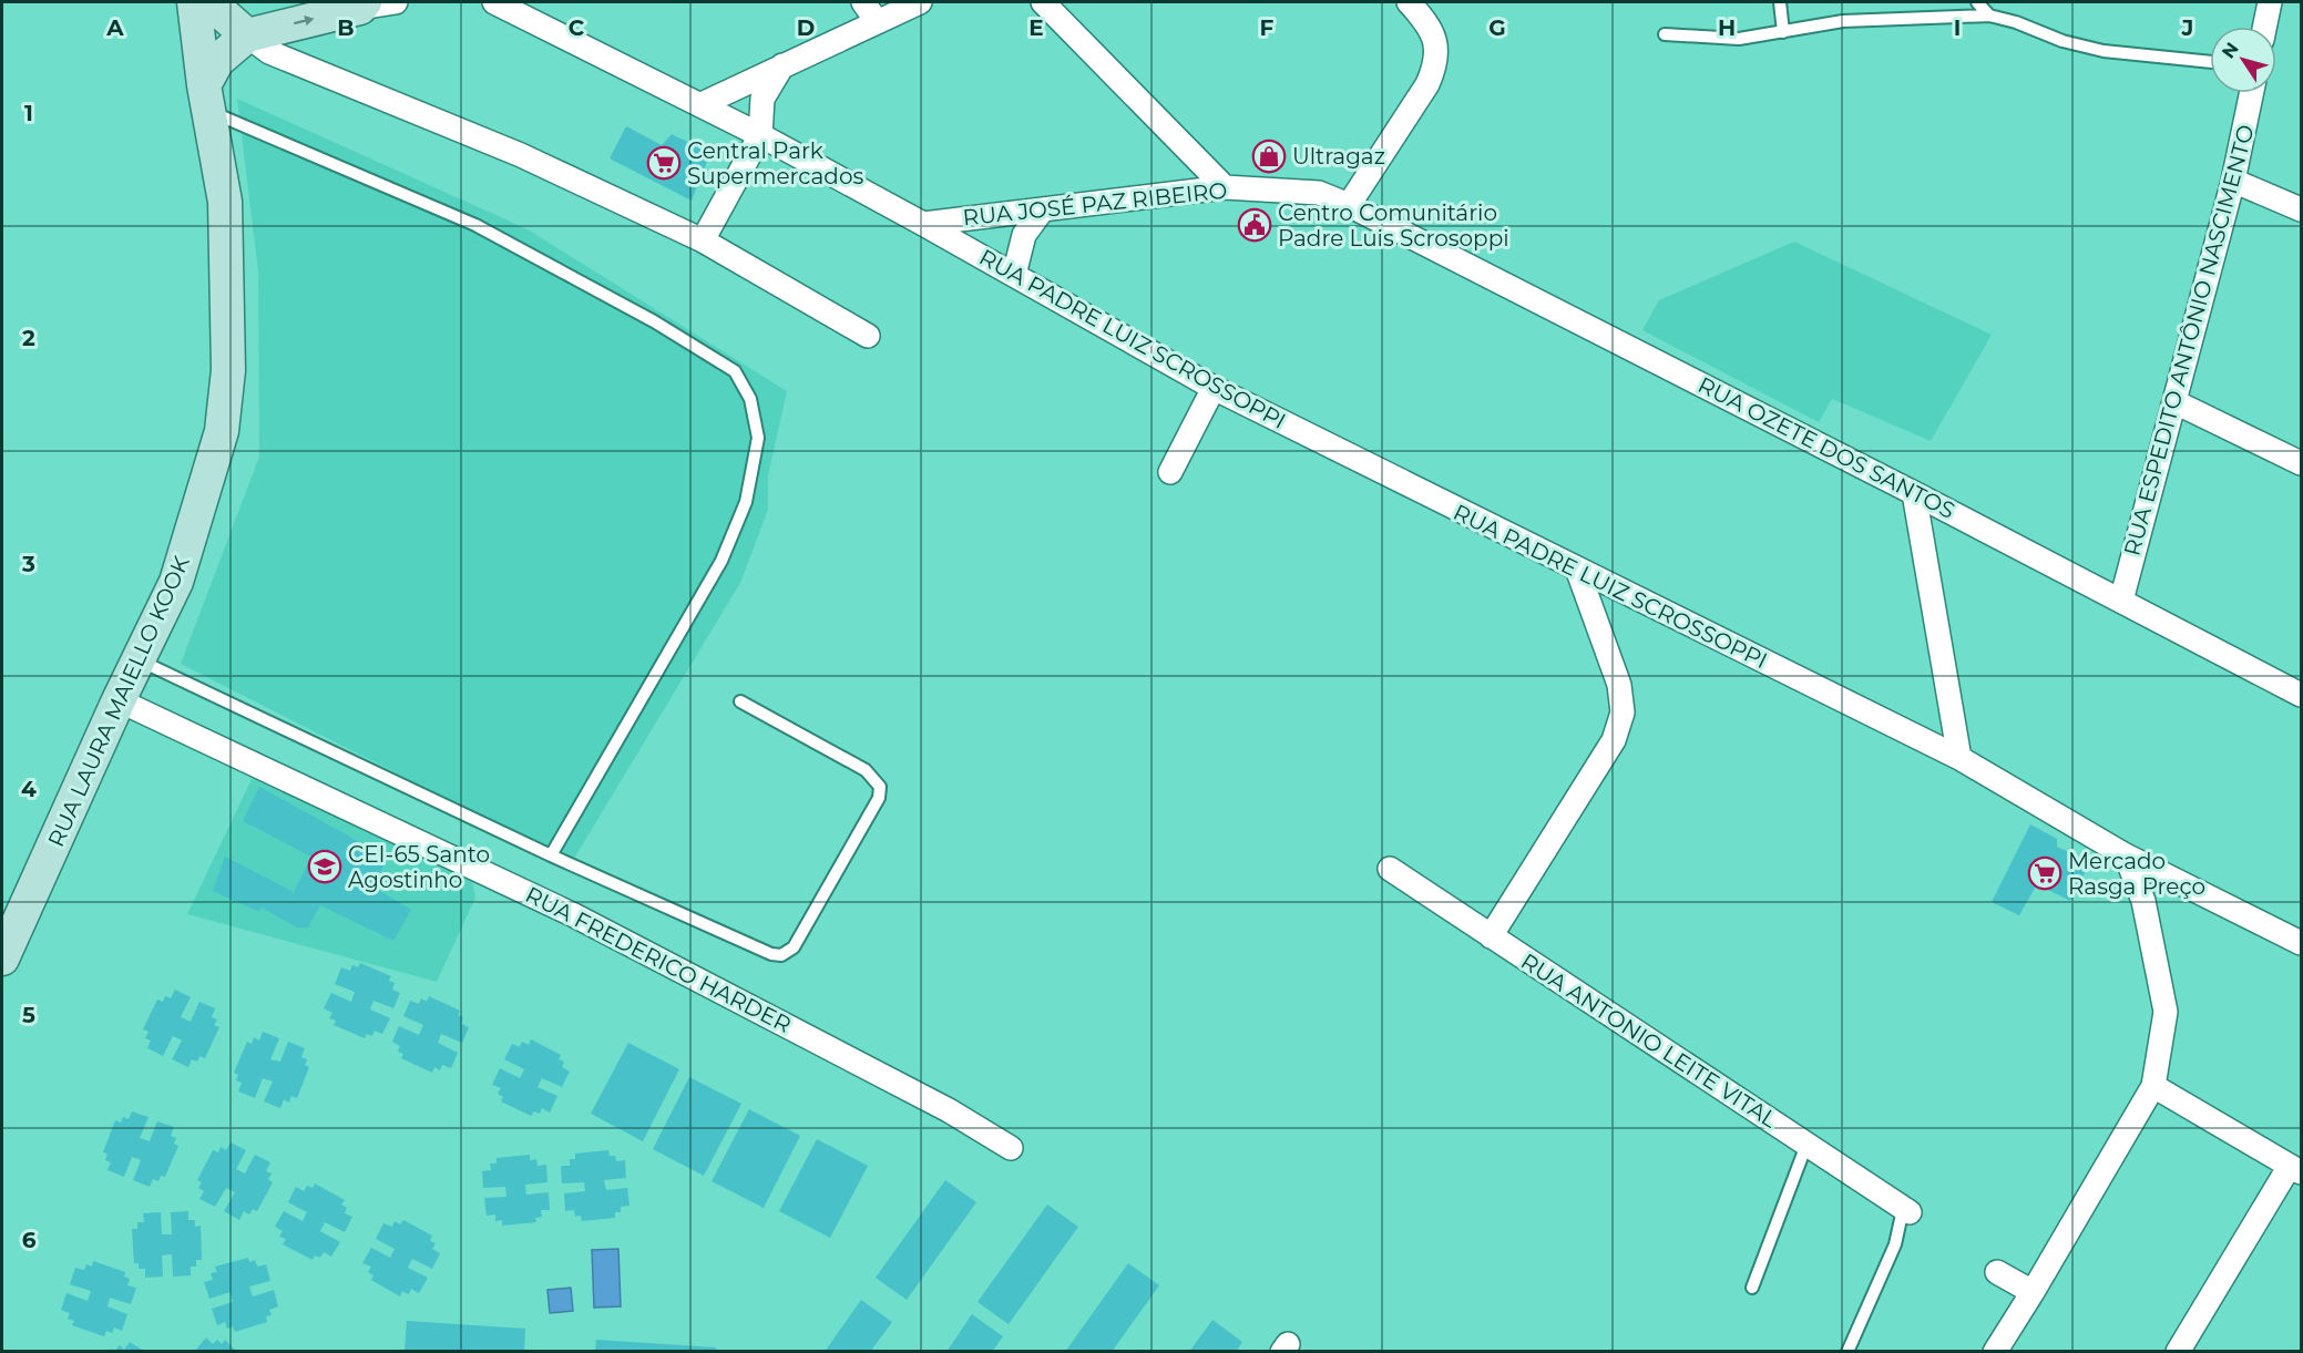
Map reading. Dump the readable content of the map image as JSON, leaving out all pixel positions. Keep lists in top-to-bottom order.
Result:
{
  "streets": {
    "main road": ["RUA LAURA MAIELLO KOOK"],
    "street": [
      "RUA JOSÉ PAZ RIBEIRO",
      "RUA PADRE LUIZ SCROSSOPPI",
      "RUA ESPEDITO ANTÔNIO NASCIMENTO",
      "RUA OZETE DOS SANTOS",
      "RUA FREDERICO HARDER",
      "RUA ANTONIO LEITE VITAL"
    ]
  },
  "crossings": [
    ["RUA JOSÉ PAZ RIBEIRO", "RUA PADRE LUIZ SCROSSOPPI"],
    ["RUA JOSÉ PAZ RIBEIRO", "RUA OZETE DOS SANTOS"],
    ["RUA ESPEDITO ANTÔNIO NASCIMENTO", "RUA OZETE DOS SANTOS"],
    ["RUA LAURA MAIELLO KOOK", "RUA FREDERICO HARDER"]
  ],
  "places": {
    "shop": ["Ultragaz"],
    "supermarket": ["Central Park Supermercados", "Mercado Rasga Preço"],
    "public building": ["Centro Comunitário Padre Luis Scrosoppi"],
    "school or university": ["CEI-65 Santo Agostinho"]
  },
  "north": "top left",
  "grid": {
    "columns": [
      "A",
      "B",
      "C",
      "D",
      "E",
      "F",
      "G",
      "H",
      "I",
      "J"
    ],
    "rows": [
      "1",
      "2",
      "3",
      "4",
      "5",
      "6"
    ]
  }
}
